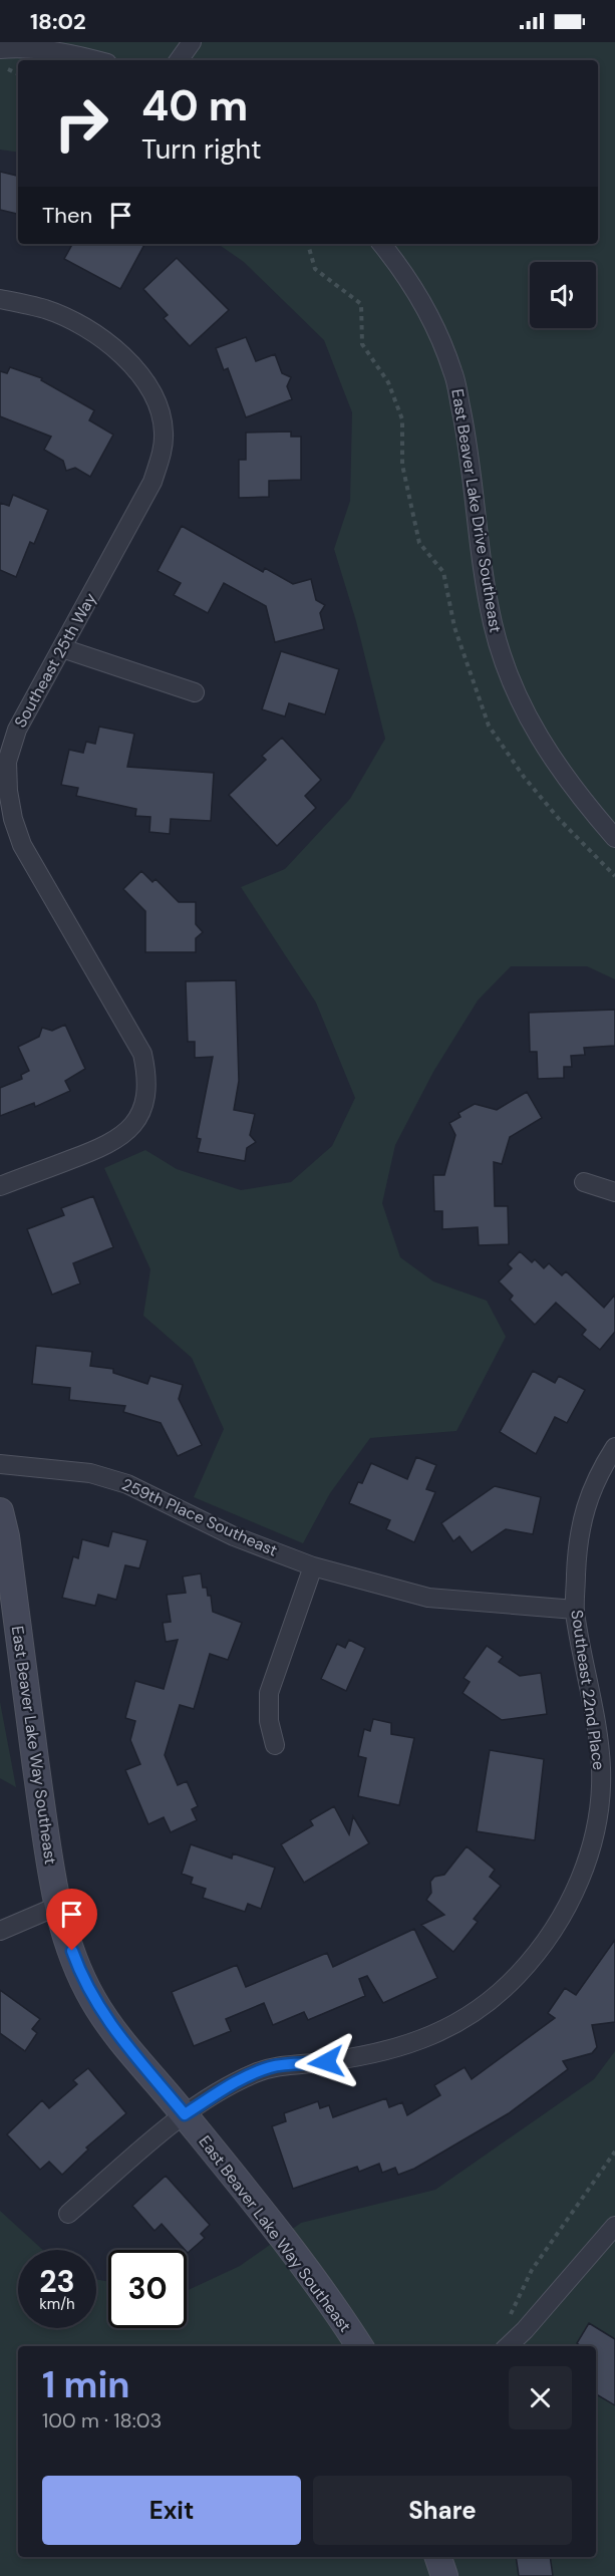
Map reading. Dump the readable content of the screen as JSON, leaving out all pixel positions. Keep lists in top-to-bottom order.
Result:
{
  "streets": {
    "street": [
      "East Beaver Lake Drive Southeast",
      "Southeast 25th Way",
      "259th Place Southeast",
      "Southeast 22nd Place",
      "East Beaver Lake Way Southeast"
    ]
  },
  "crossings": [
    ["259th Place Southeast", "Southeast 22nd Place"],
    ["Southeast 22nd Place", "East Beaver Lake Way Southeast"]
  ],
  "page": {
    "status": "18:02",
    "turn": ["40 m", "Turn right"],
    "then": "Then",
    "speed": "23 km/h",
    "limit": "30",
    "heading": ["1 min", "100 m · 18:03"],
    "buttons": ["Exit", "Share"]
  }
}
